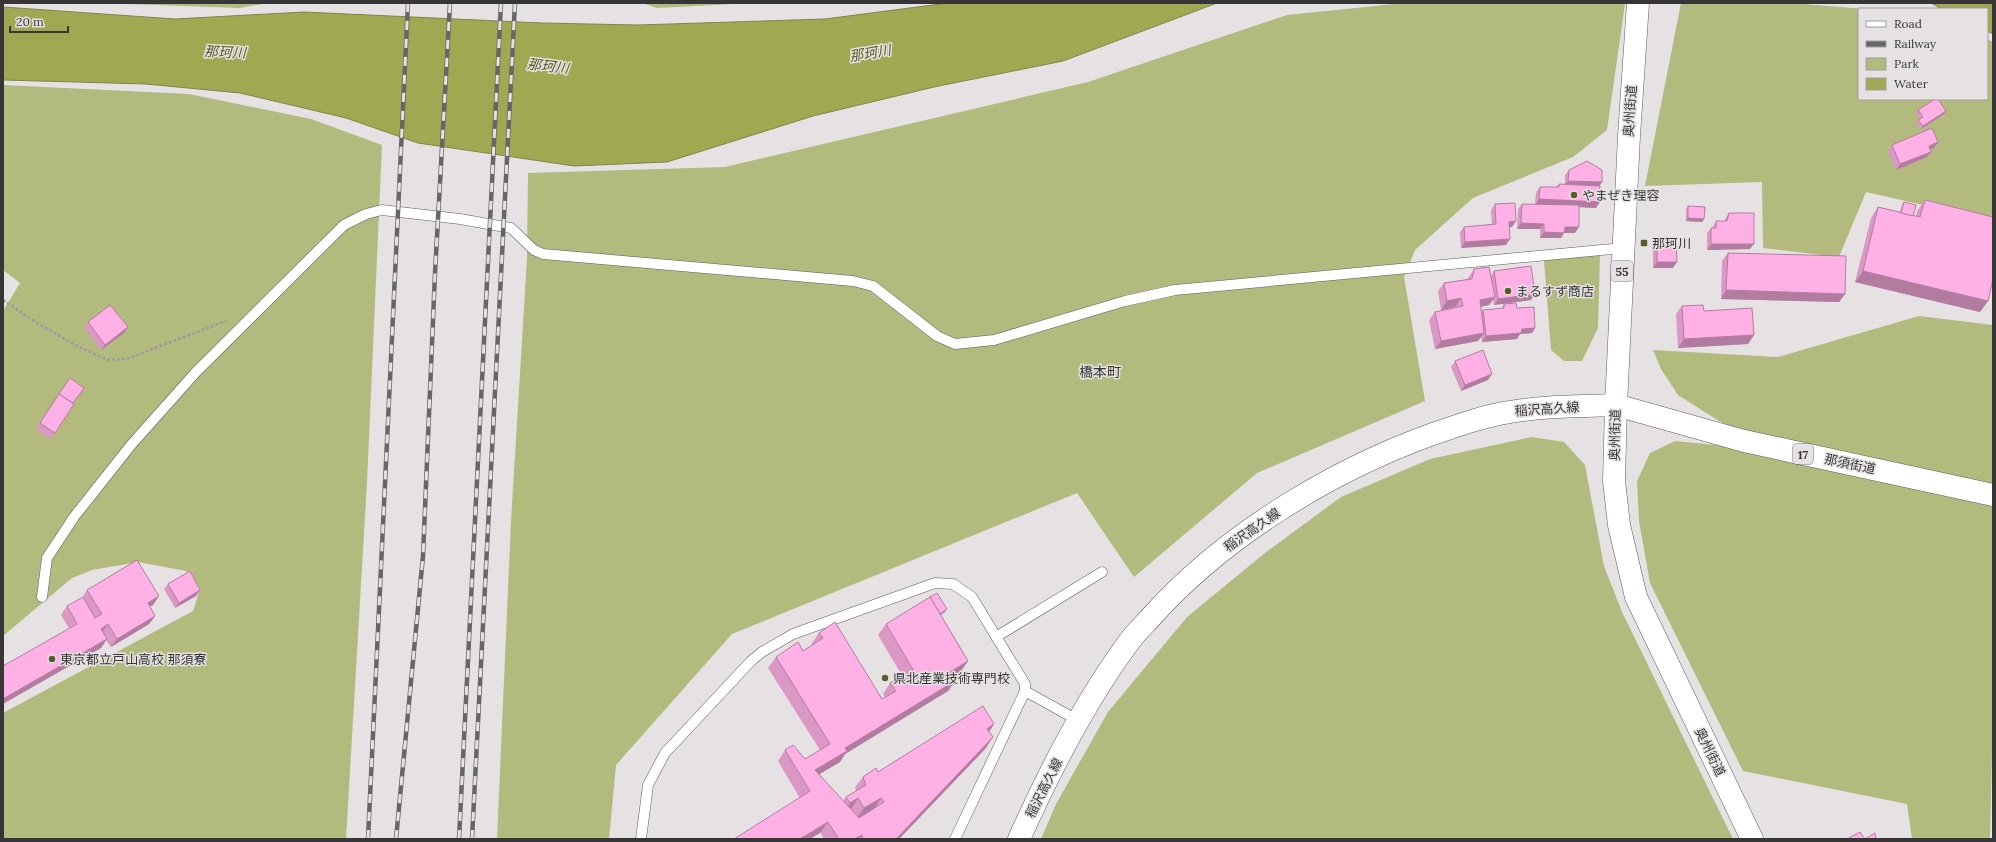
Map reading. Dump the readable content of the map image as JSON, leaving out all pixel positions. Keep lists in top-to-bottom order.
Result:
{
  "streets": {
    "main road": [
      "奥州街道",
      "55",
      "稲沢高久線",
      "17",
      "那須街道"
    ]
  },
  "crossings": [
    ["奥州街道", "稲沢高久線"],
    ["奥州街道", "那須街道"],
    ["稲沢高久線", "那須街道"]
  ],
  "districts": ["橋本町"],
  "water": ["那珂川"],
  "places": {
    "other": [
      "やまぜき理容",
      "まるすず商店",
      "東京都立戸山高校 那須寮",
      "県北産業技術専門校"
    ],
    "transit": ["那珂川"]
  },
  "legend": [
    "Road",
    "Railway",
    "Park",
    "Water"
  ],
  "scale_bar": "20 m"
}
